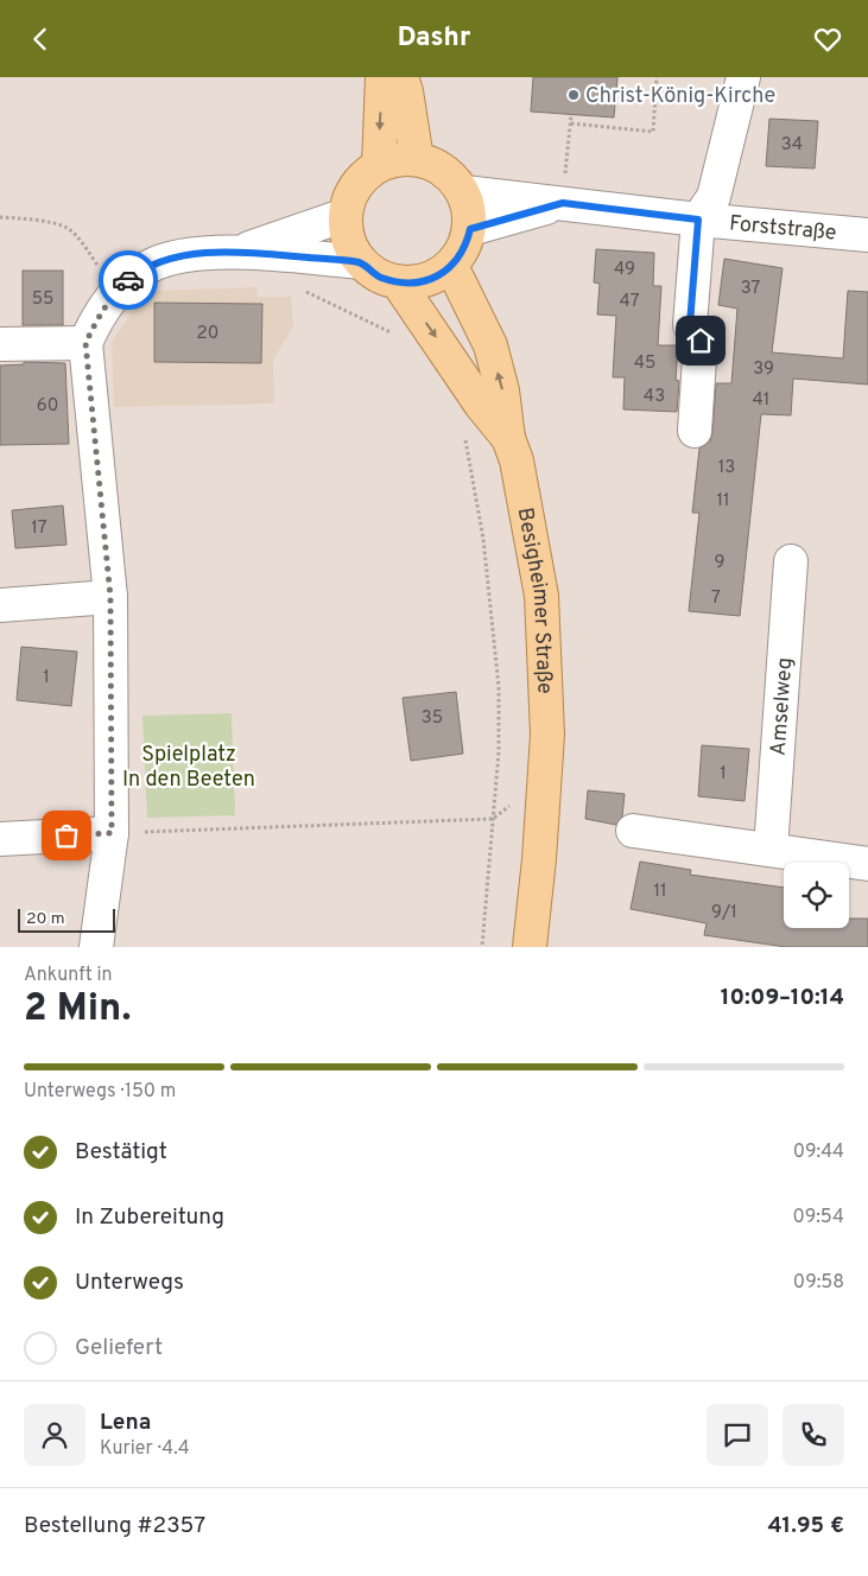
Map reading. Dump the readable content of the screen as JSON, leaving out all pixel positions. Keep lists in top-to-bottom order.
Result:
{
  "streets": {
    "main road": ["Besigheimer Straße"],
    "street": ["Forststraße", "Amselweg"]
  },
  "crossings": [
    ["Forststraße", "Besigheimer Straße"]
  ],
  "parks": ["Spielplatz In den Beeten"],
  "places": ["Christ-König-Kirche"],
  "house_numbers": [
    "34",
    "49",
    "37",
    "55",
    "47",
    "20",
    "45",
    "39",
    "43",
    "41",
    "60",
    "13",
    "11",
    "17",
    "9",
    "7",
    "1",
    "35",
    "1",
    "11",
    "9/1"
  ],
  "scale_bar": "20 m",
  "page": {
    "header": "Dashr",
    "scale": "20 m",
    "heading": ["2 Min.", "Ankunft in", "10:09–10:14"],
    "panel": [
      "Lena",
      "Kurier · 4.4",
      "Bestellung #2357",
      "41.95 €"
    ],
    "bar": "Unterwegs · 150 m",
    "list": [
      ["Bestätigt", "09:44"],
      ["In Zubereitung", "09:54"],
      ["Unterwegs", "09:58"],
      "Geliefert"
    ]
  }
}
